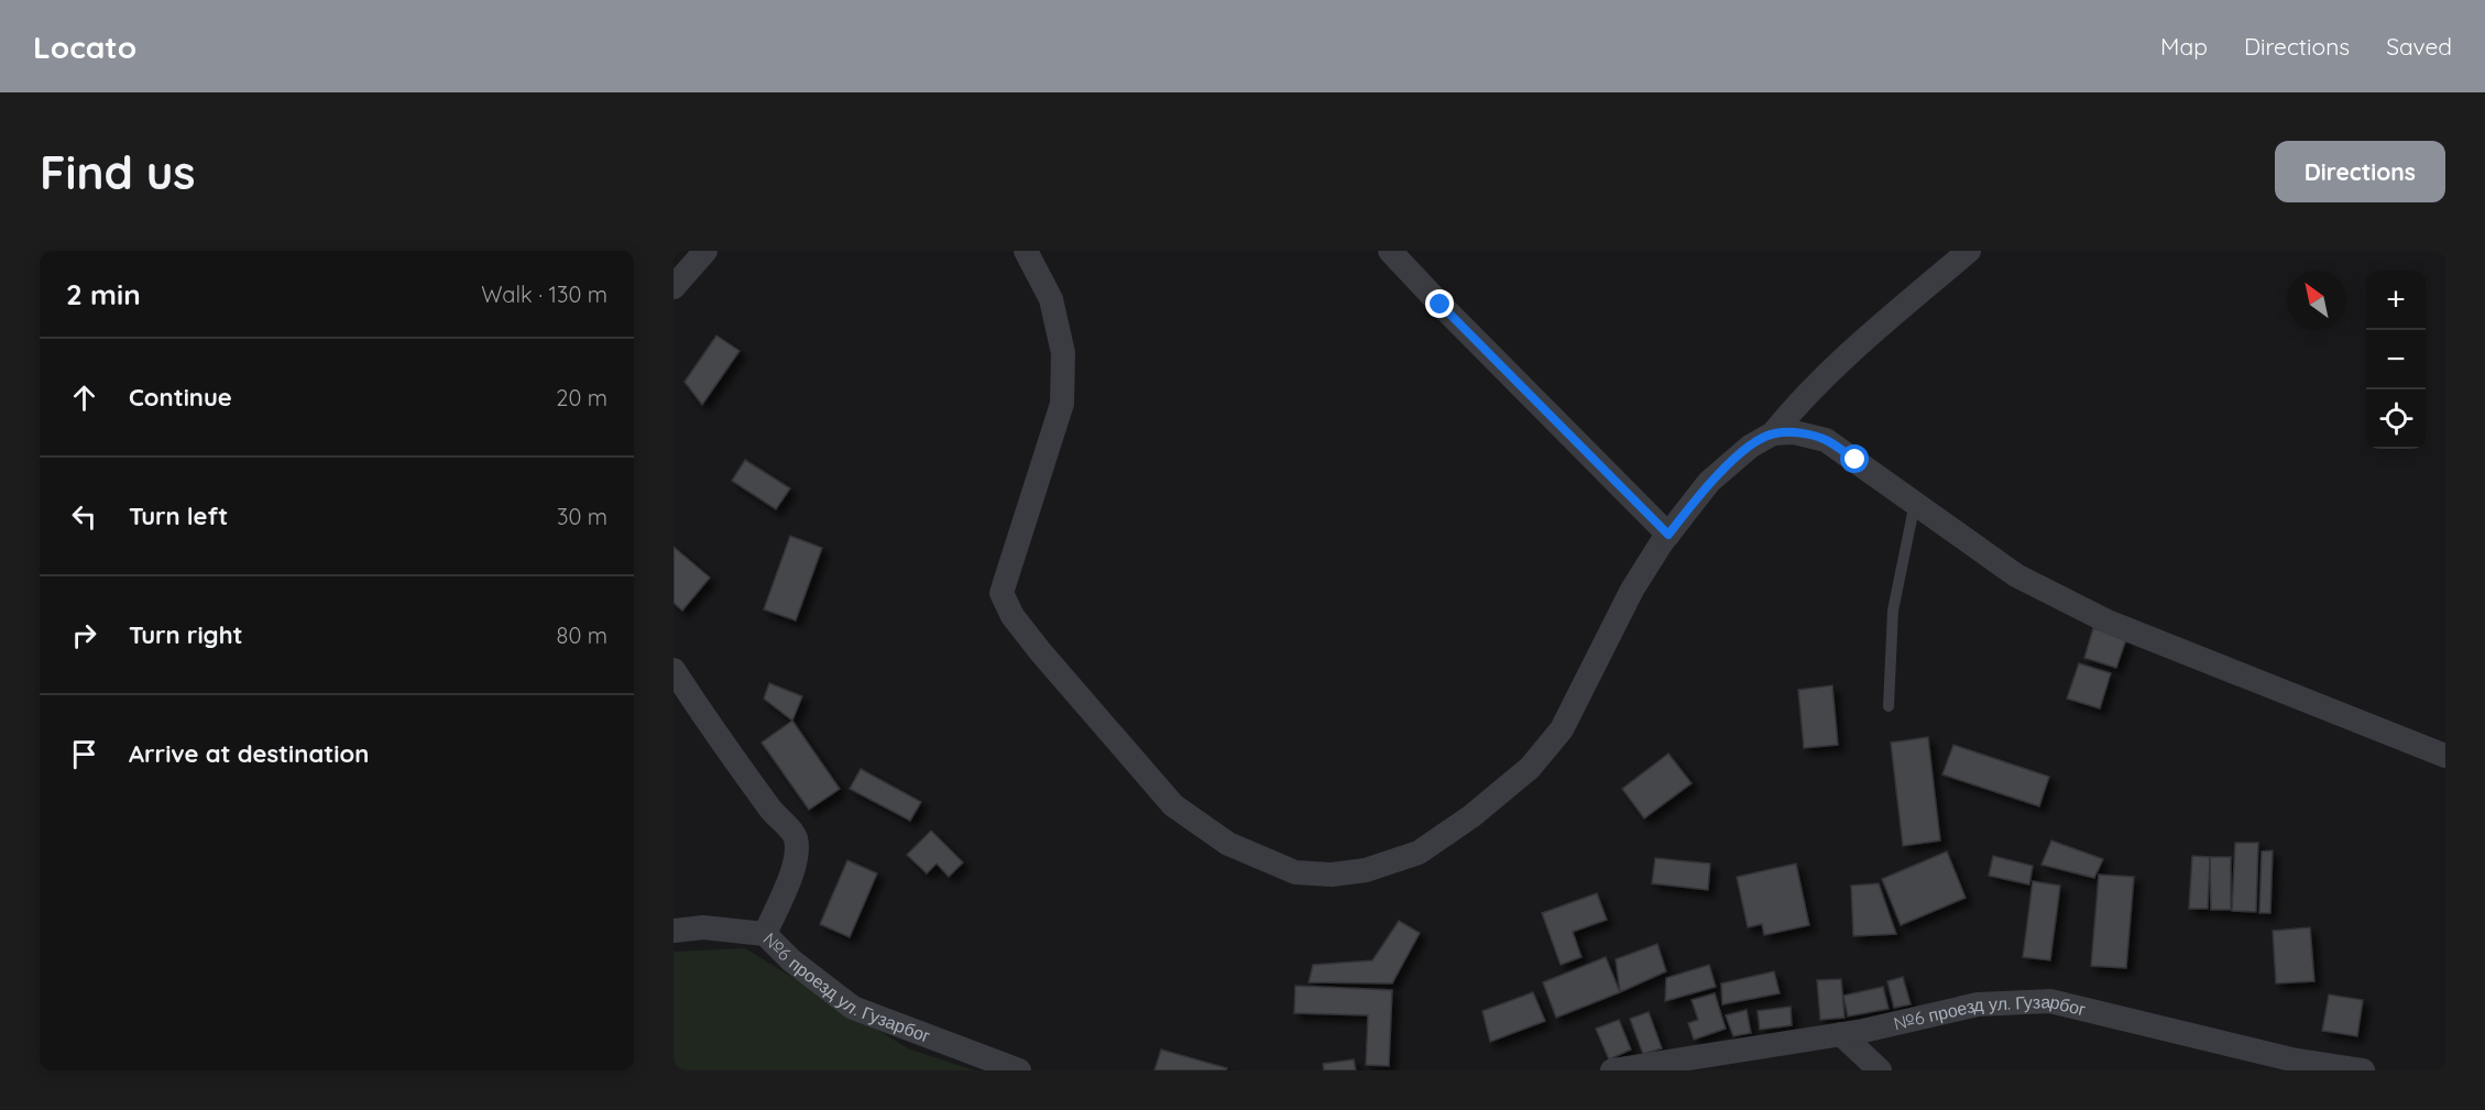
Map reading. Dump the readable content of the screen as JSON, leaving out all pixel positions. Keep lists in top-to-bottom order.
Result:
{
  "streets": {
    "street": ["№6 проезд ул. Гузарбог"]
  },
  "north": "top left",
  "page": {
    "header": "Locato",
    "nav": ["Map", "Directions", "Saved"],
    "buttons": "Directions",
    "title": "Find us",
    "heading": ["2 min", "Walk · 130 m"],
    "map_buttons": ["+", "−"],
    "list": [
      ["Continue", "20 m"],
      ["Turn left", "30 m"],
      ["Turn right", "80 m"],
      "Arrive at destination"
    ]
  }
}
